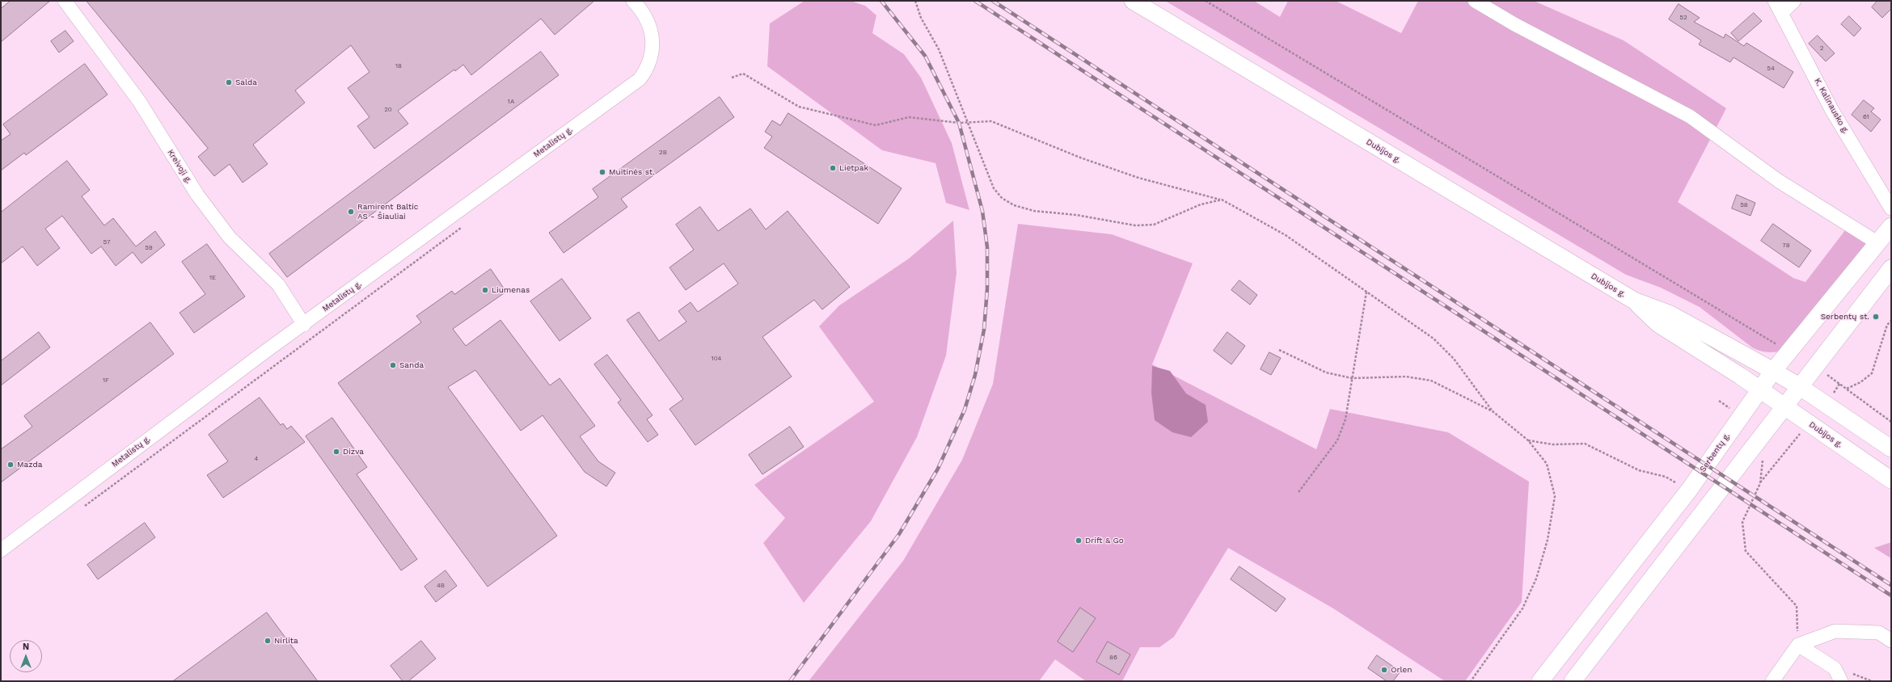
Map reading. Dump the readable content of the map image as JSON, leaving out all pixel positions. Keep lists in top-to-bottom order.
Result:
{
  "streets": {
    "main road": ["Dubijos g.", "Serbentų g."],
    "street": ["K. Kalinausko g.", "Metalistų g.", "Kreivoji g."]
  },
  "crossings": [
    ["Metalistų g.", "Kreivoji g."],
    ["Dubijos g.", "Serbentų g."]
  ],
  "places": [
    "Salda",
    "Lietpak",
    "Muitinės st.",
    "Ramirent Baltic AS - Šiauliai",
    "Liumenas",
    "Serbentų st.",
    "Sanda",
    "Dizva",
    "Mazda",
    "Drift & Go",
    "Nirlita",
    "Orlen"
  ],
  "house_numbers": [
    "52",
    "2",
    "18",
    "54",
    "1A",
    "20",
    "61",
    "2B",
    "58",
    "57",
    "78",
    "59",
    "1E",
    "104",
    "1F",
    "4",
    "4B",
    "86"
  ],
  "north": "top"
}
